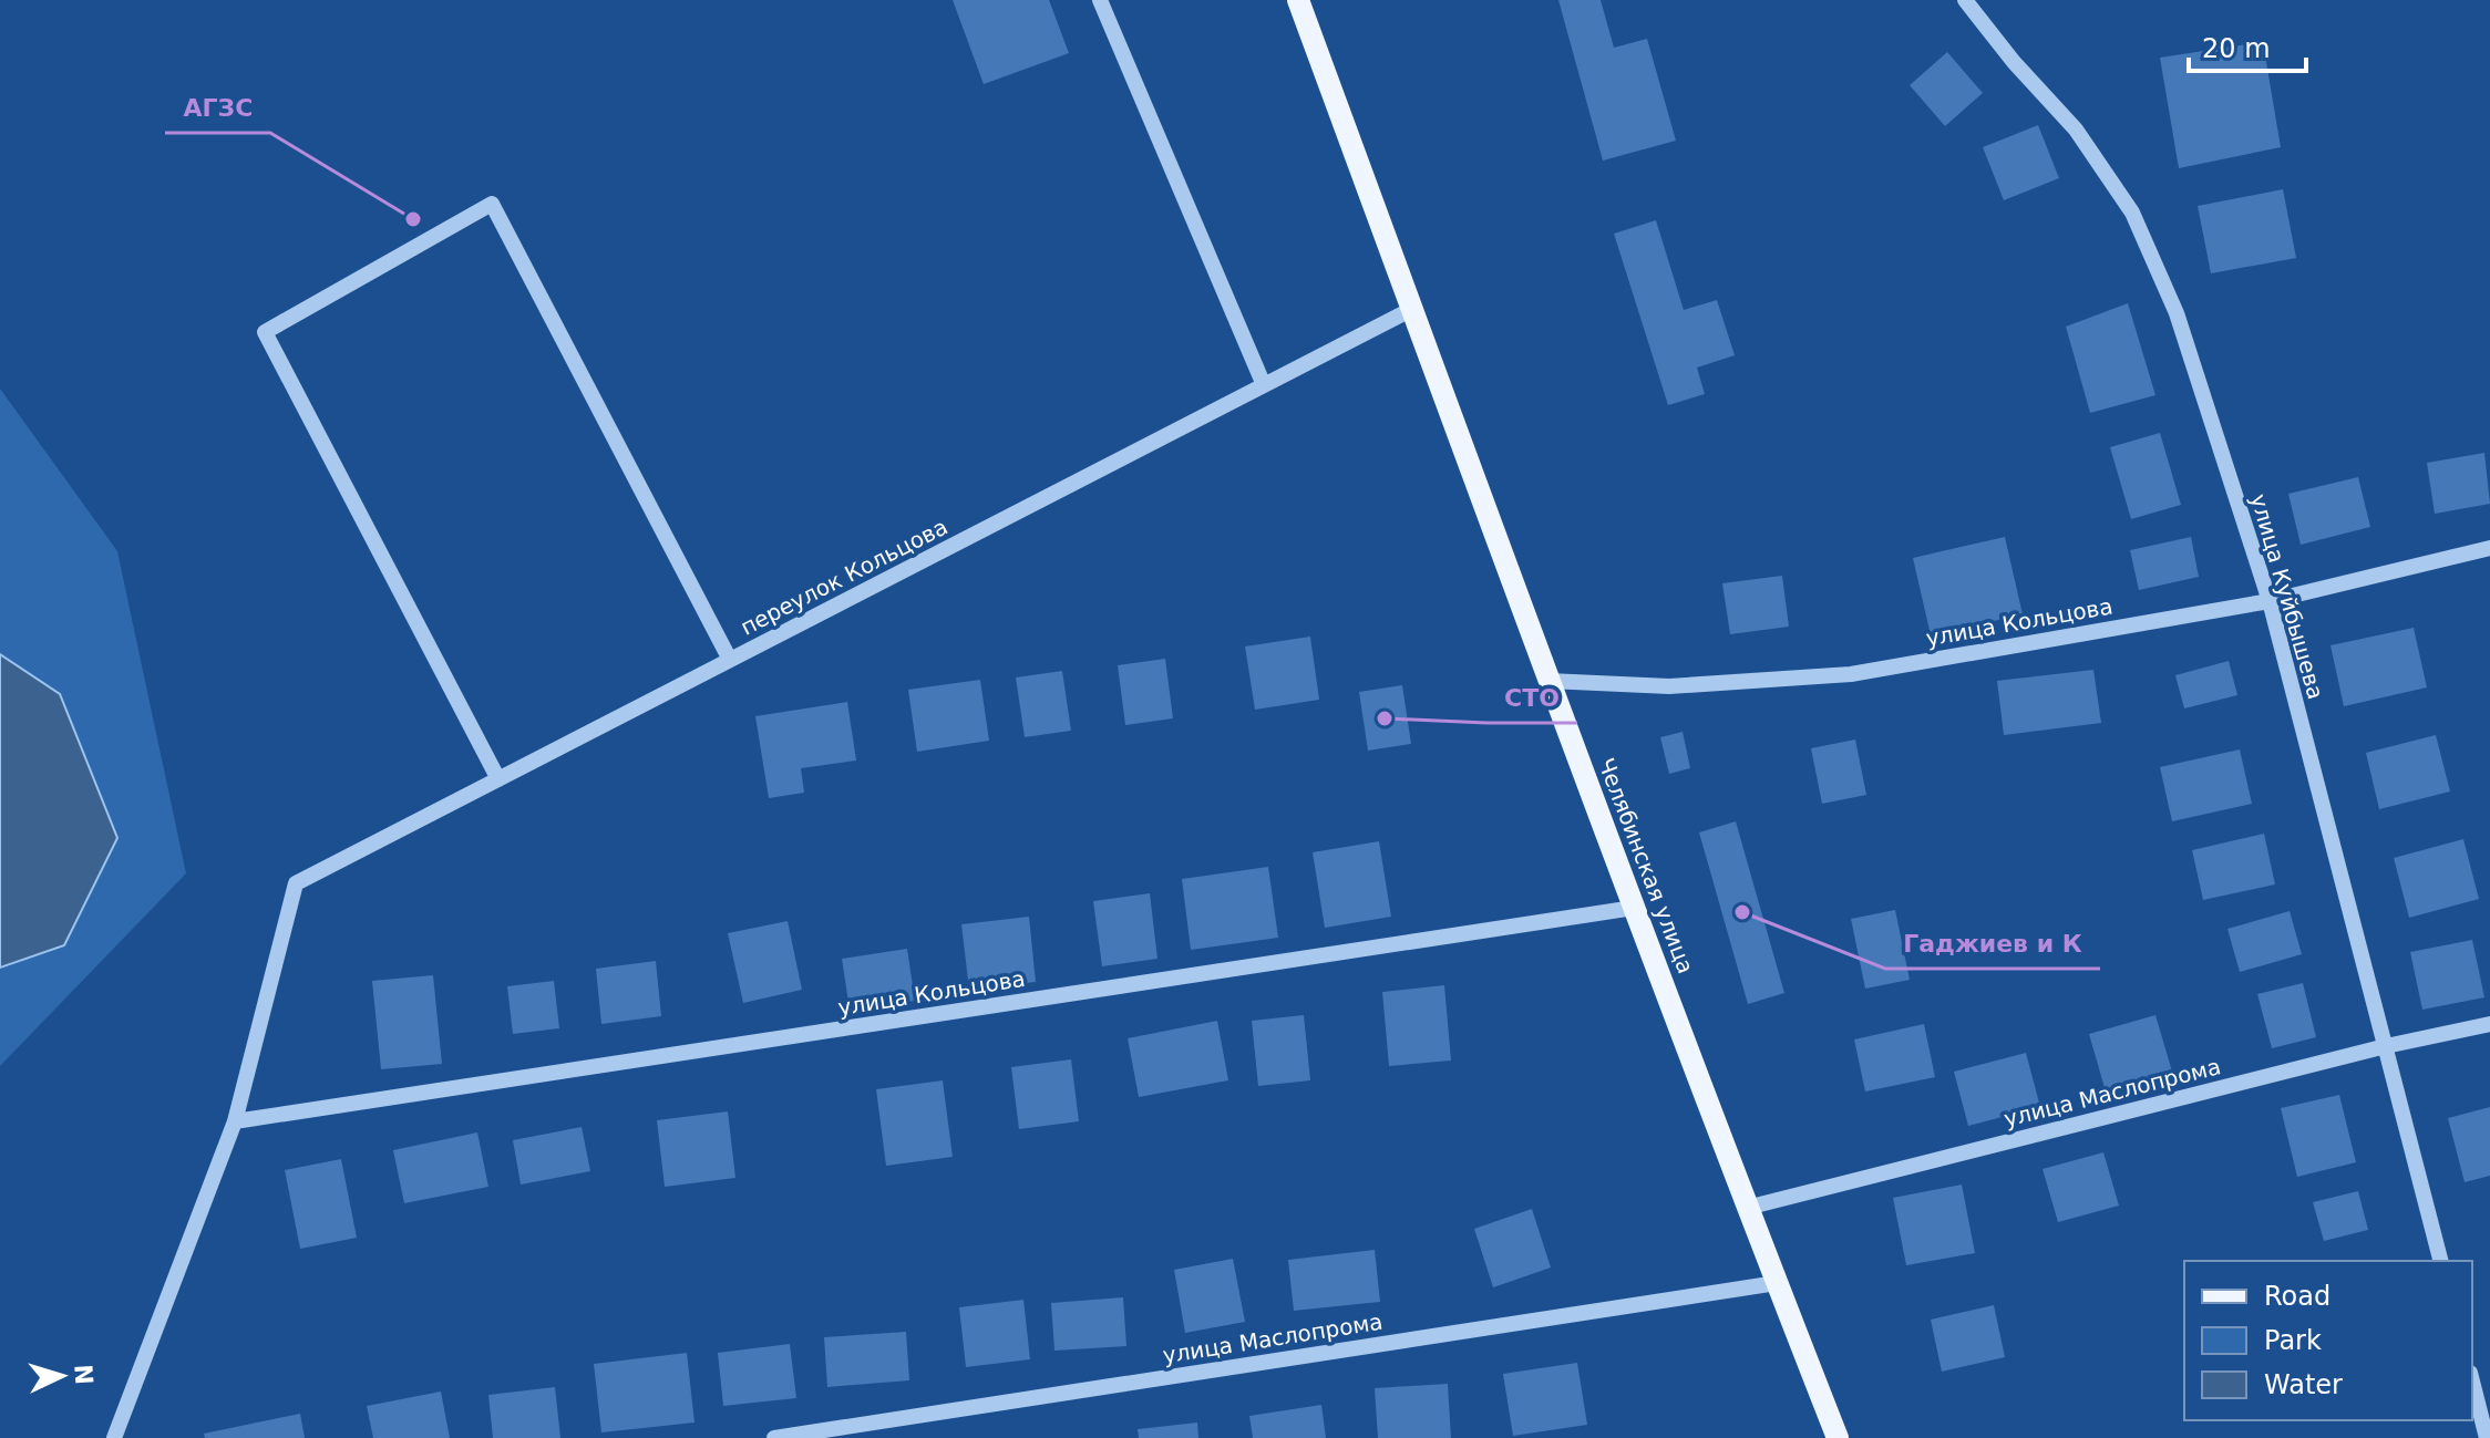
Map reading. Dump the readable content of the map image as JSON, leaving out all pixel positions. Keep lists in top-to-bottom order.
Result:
{
  "streets": {
    "main road": ["Челябинская улица"],
    "street": [
      "переулок Кольцова",
      "улица Куйбышева",
      "улица Кольцова",
      "улица Маслопрома"
    ]
  },
  "crossings": [
    ["переулок Кольцова", "улица Кольцова"],
    ["переулок Кольцова", "Челябинская улица"],
    ["улица Куйбышева", "улица Кольцова"],
    ["улица Куйбышева", "улица Маслопрома"],
    ["улица Кольцова", "Челябинская улица"],
    ["Челябинская улица", "улица Маслопрома"]
  ],
  "places": ["АГЗС", "СТО", "Гаджиев и К"],
  "legend": ["Road", "Park", "Water"],
  "scale_bar": "20 m",
  "north": "right"
}
